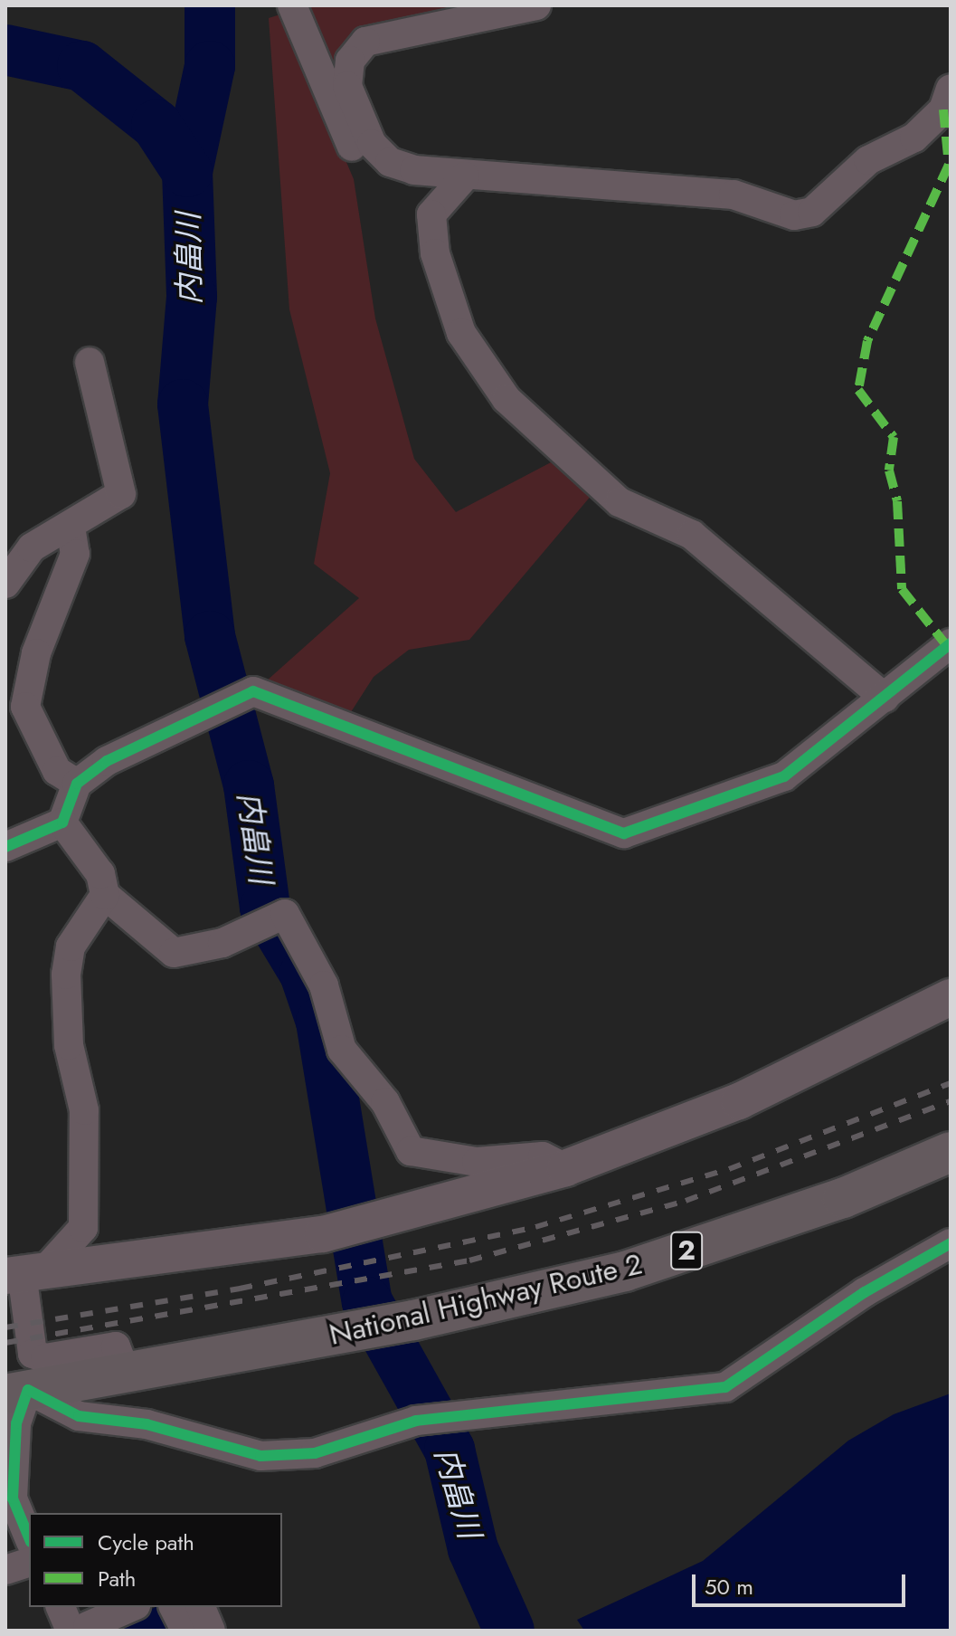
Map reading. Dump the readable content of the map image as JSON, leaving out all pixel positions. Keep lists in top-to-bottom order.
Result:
{
  "streets": {
    "highway": ["2", "National Highway Route 2"]
  },
  "water": ["内畠川"],
  "legend": ["Cycle path", "Path"],
  "scale_bar": "50 m"
}
